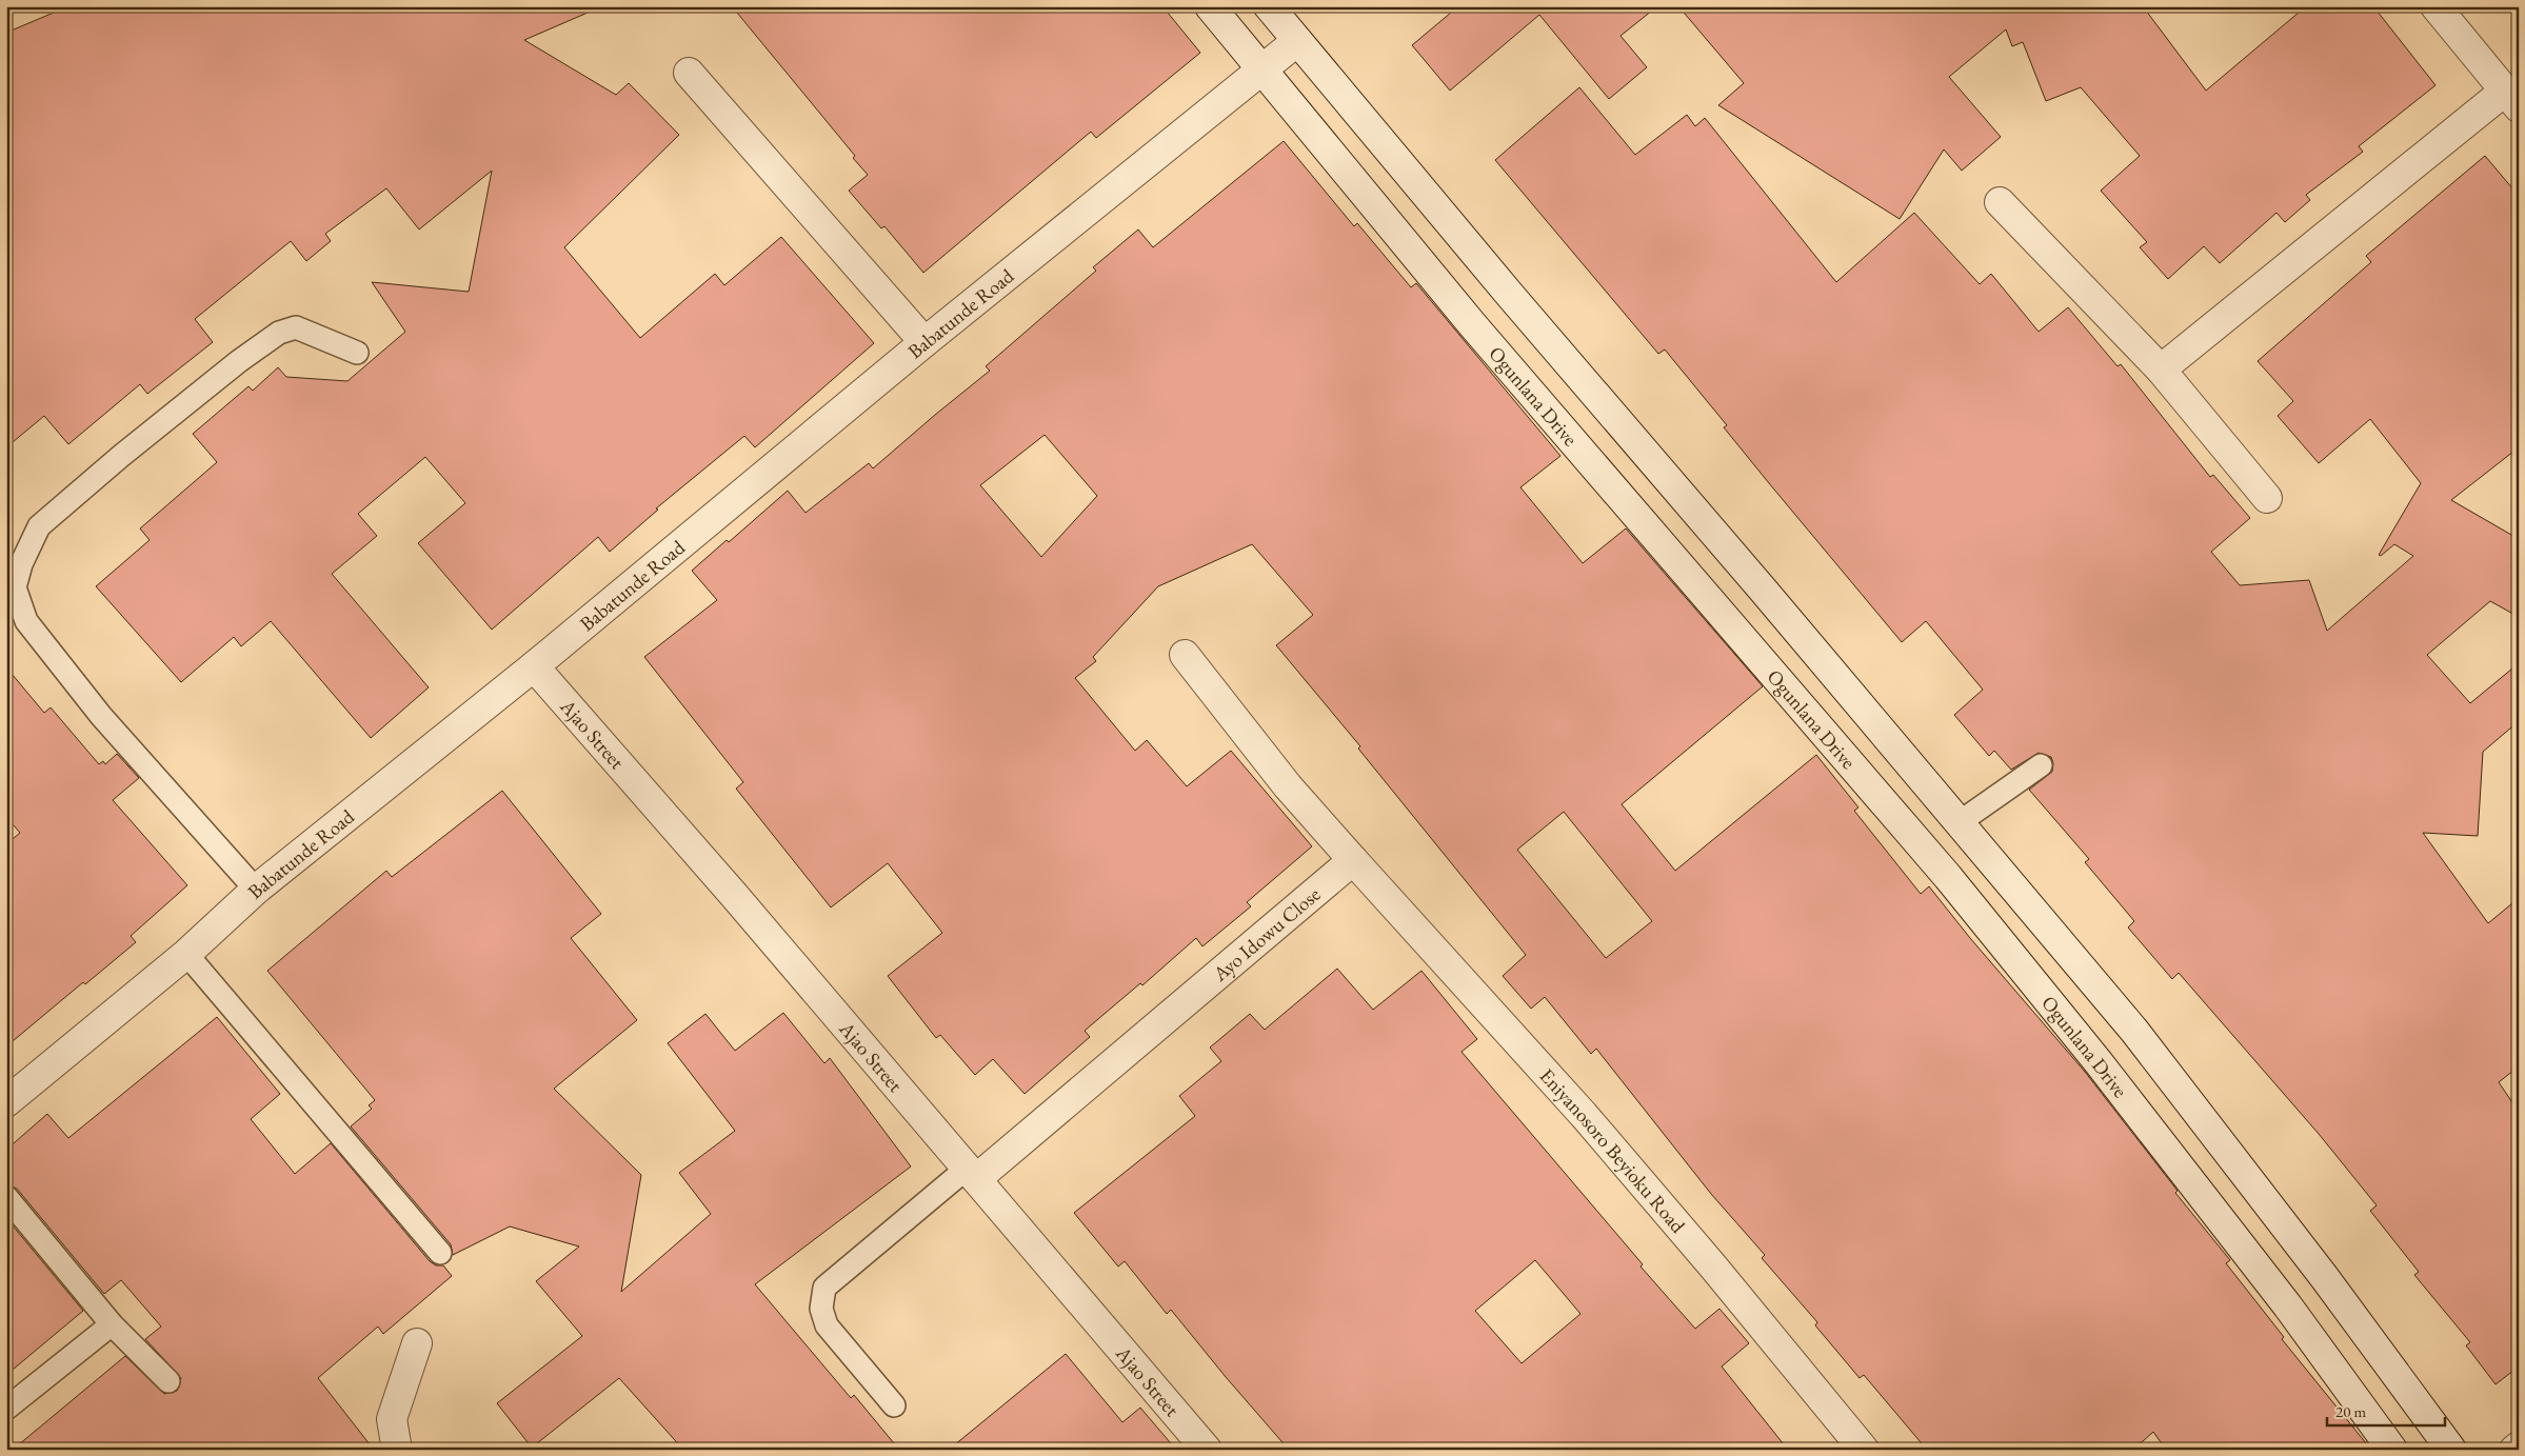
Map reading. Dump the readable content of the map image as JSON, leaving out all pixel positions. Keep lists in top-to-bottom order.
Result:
{
  "streets": {
    "street": [
      "Babatunde Road",
      "Ogunlana Drive",
      "Ajao Street",
      "Ayo Idowu Close",
      "Eniyanosoro Beyioku Road"
    ]
  },
  "crossings": [
    ["Babatunde Road", "Ogunlana Drive"],
    ["Babatunde Road", "Ajao Street"],
    ["Ajao Street", "Ayo Idowu Close"],
    ["Ayo Idowu Close", "Eniyanosoro Beyioku Road"]
  ],
  "scale_bar": "20 m"
}
